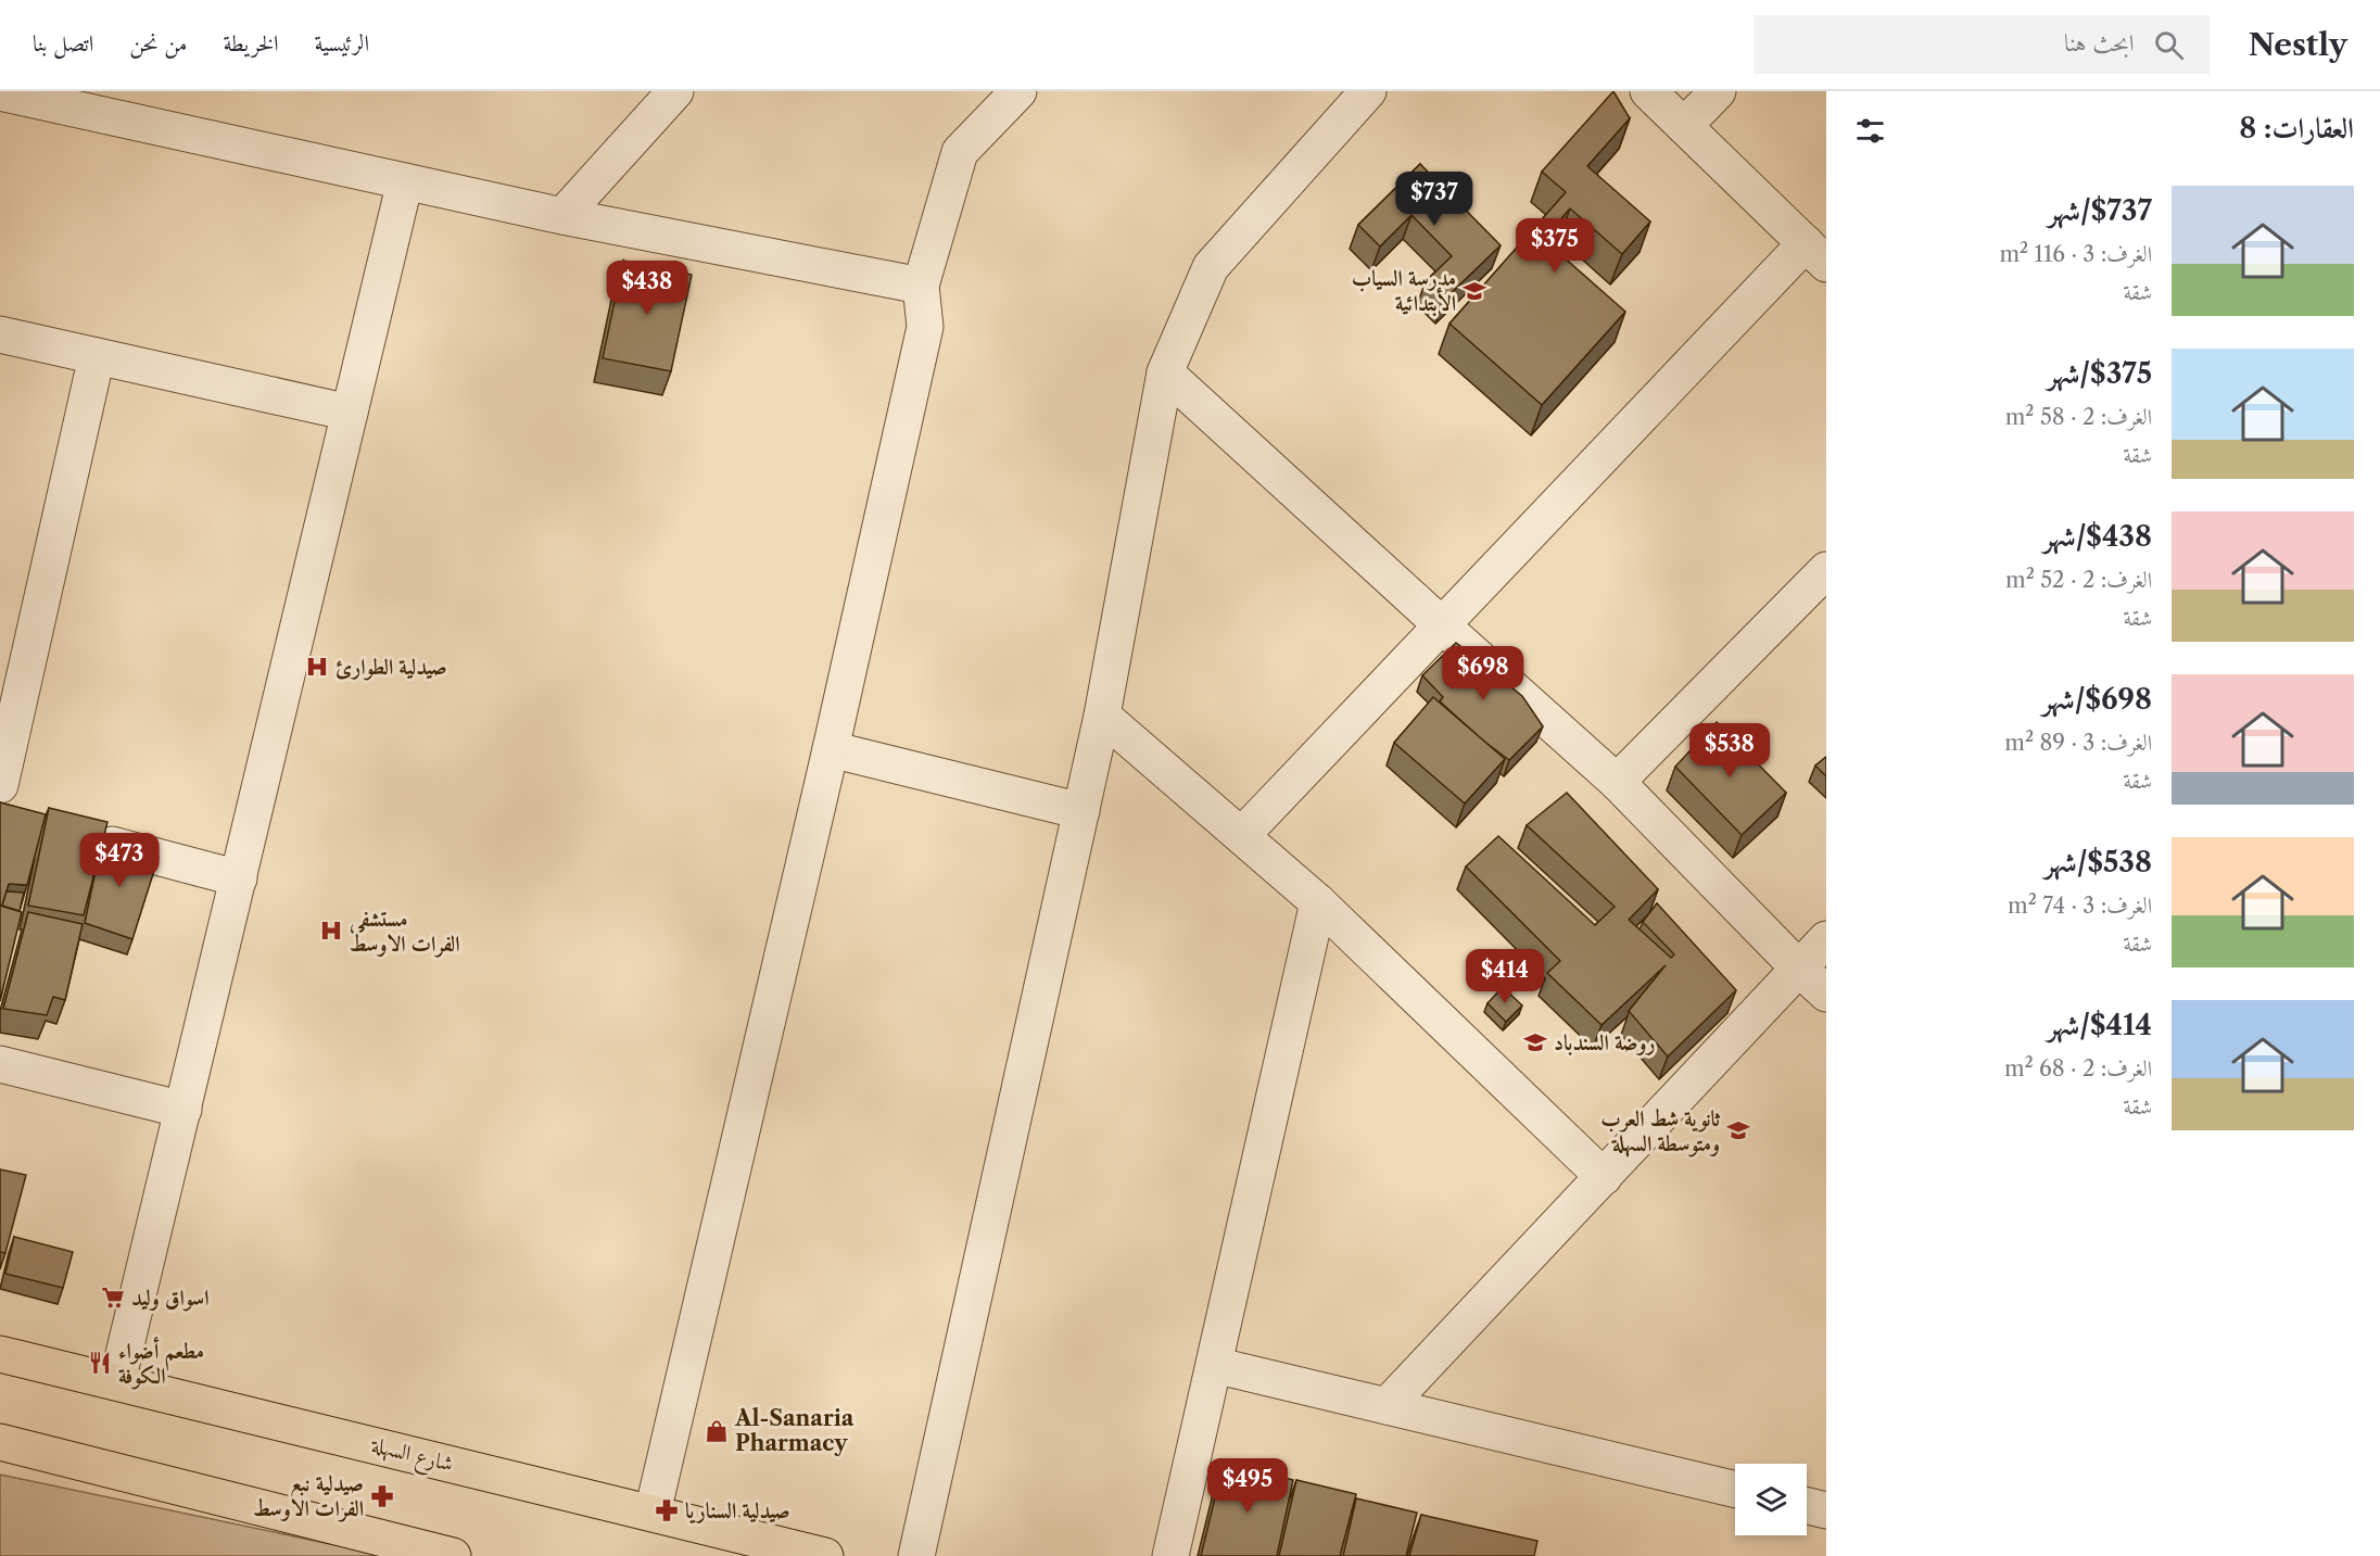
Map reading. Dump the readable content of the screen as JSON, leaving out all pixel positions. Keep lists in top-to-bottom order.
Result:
{
  "streets": {
    "main road": ["شارع السهلة"]
  },
  "places": {
    "school or university": ["مدرسة السياب الأبتدائية", "روضة السندباد", "ثانوية شط العرب ومتوسطة السهلة"],
    "hospital": ["صيدلية الطوارئ", "مستشفى الفرات الاوسط"],
    "supermarket": ["اسواق وليد"],
    "restaurant": ["مطعم أضواء الكوفة"],
    "shop": ["Al-Sanaria Pharmacy"],
    "pharmacy": ["صيدلية نبع الفرات الاوسط", "صيدلية السناريا"]
  },
  "page": {
    "header": "Nestly",
    "search": "ابحث هنا",
    "nav": [
      "الرئيسية",
      "الخريطة",
      "من نحن",
      "اتصل بنا"
    ],
    "heading": "العقارات: 8",
    "list": [
      {
        "name": "$737/شهر",
        "note": "الغرف: 3 · 116 m² · شقة"
      },
      {
        "name": "$375/شهر",
        "note": "الغرف: 2 · 58 m² · شقة"
      },
      {
        "name": "$438/شهر",
        "note": "الغرف: 2 · 52 m² · شقة"
      },
      {
        "name": "$698/شهر",
        "note": "الغرف: 3 · 89 m² · شقة"
      },
      {
        "name": "$538/شهر",
        "note": "الغرف: 3 · 74 m² · شقة"
      },
      {
        "name": "$414/شهر",
        "note": "الغرف: 2 · 68 m² · شقة"
      }
    ],
    "price": [
      "$737",
      "$375",
      "$438",
      "$698",
      "$538",
      "$473",
      "$414",
      "$495"
    ]
  }
}
